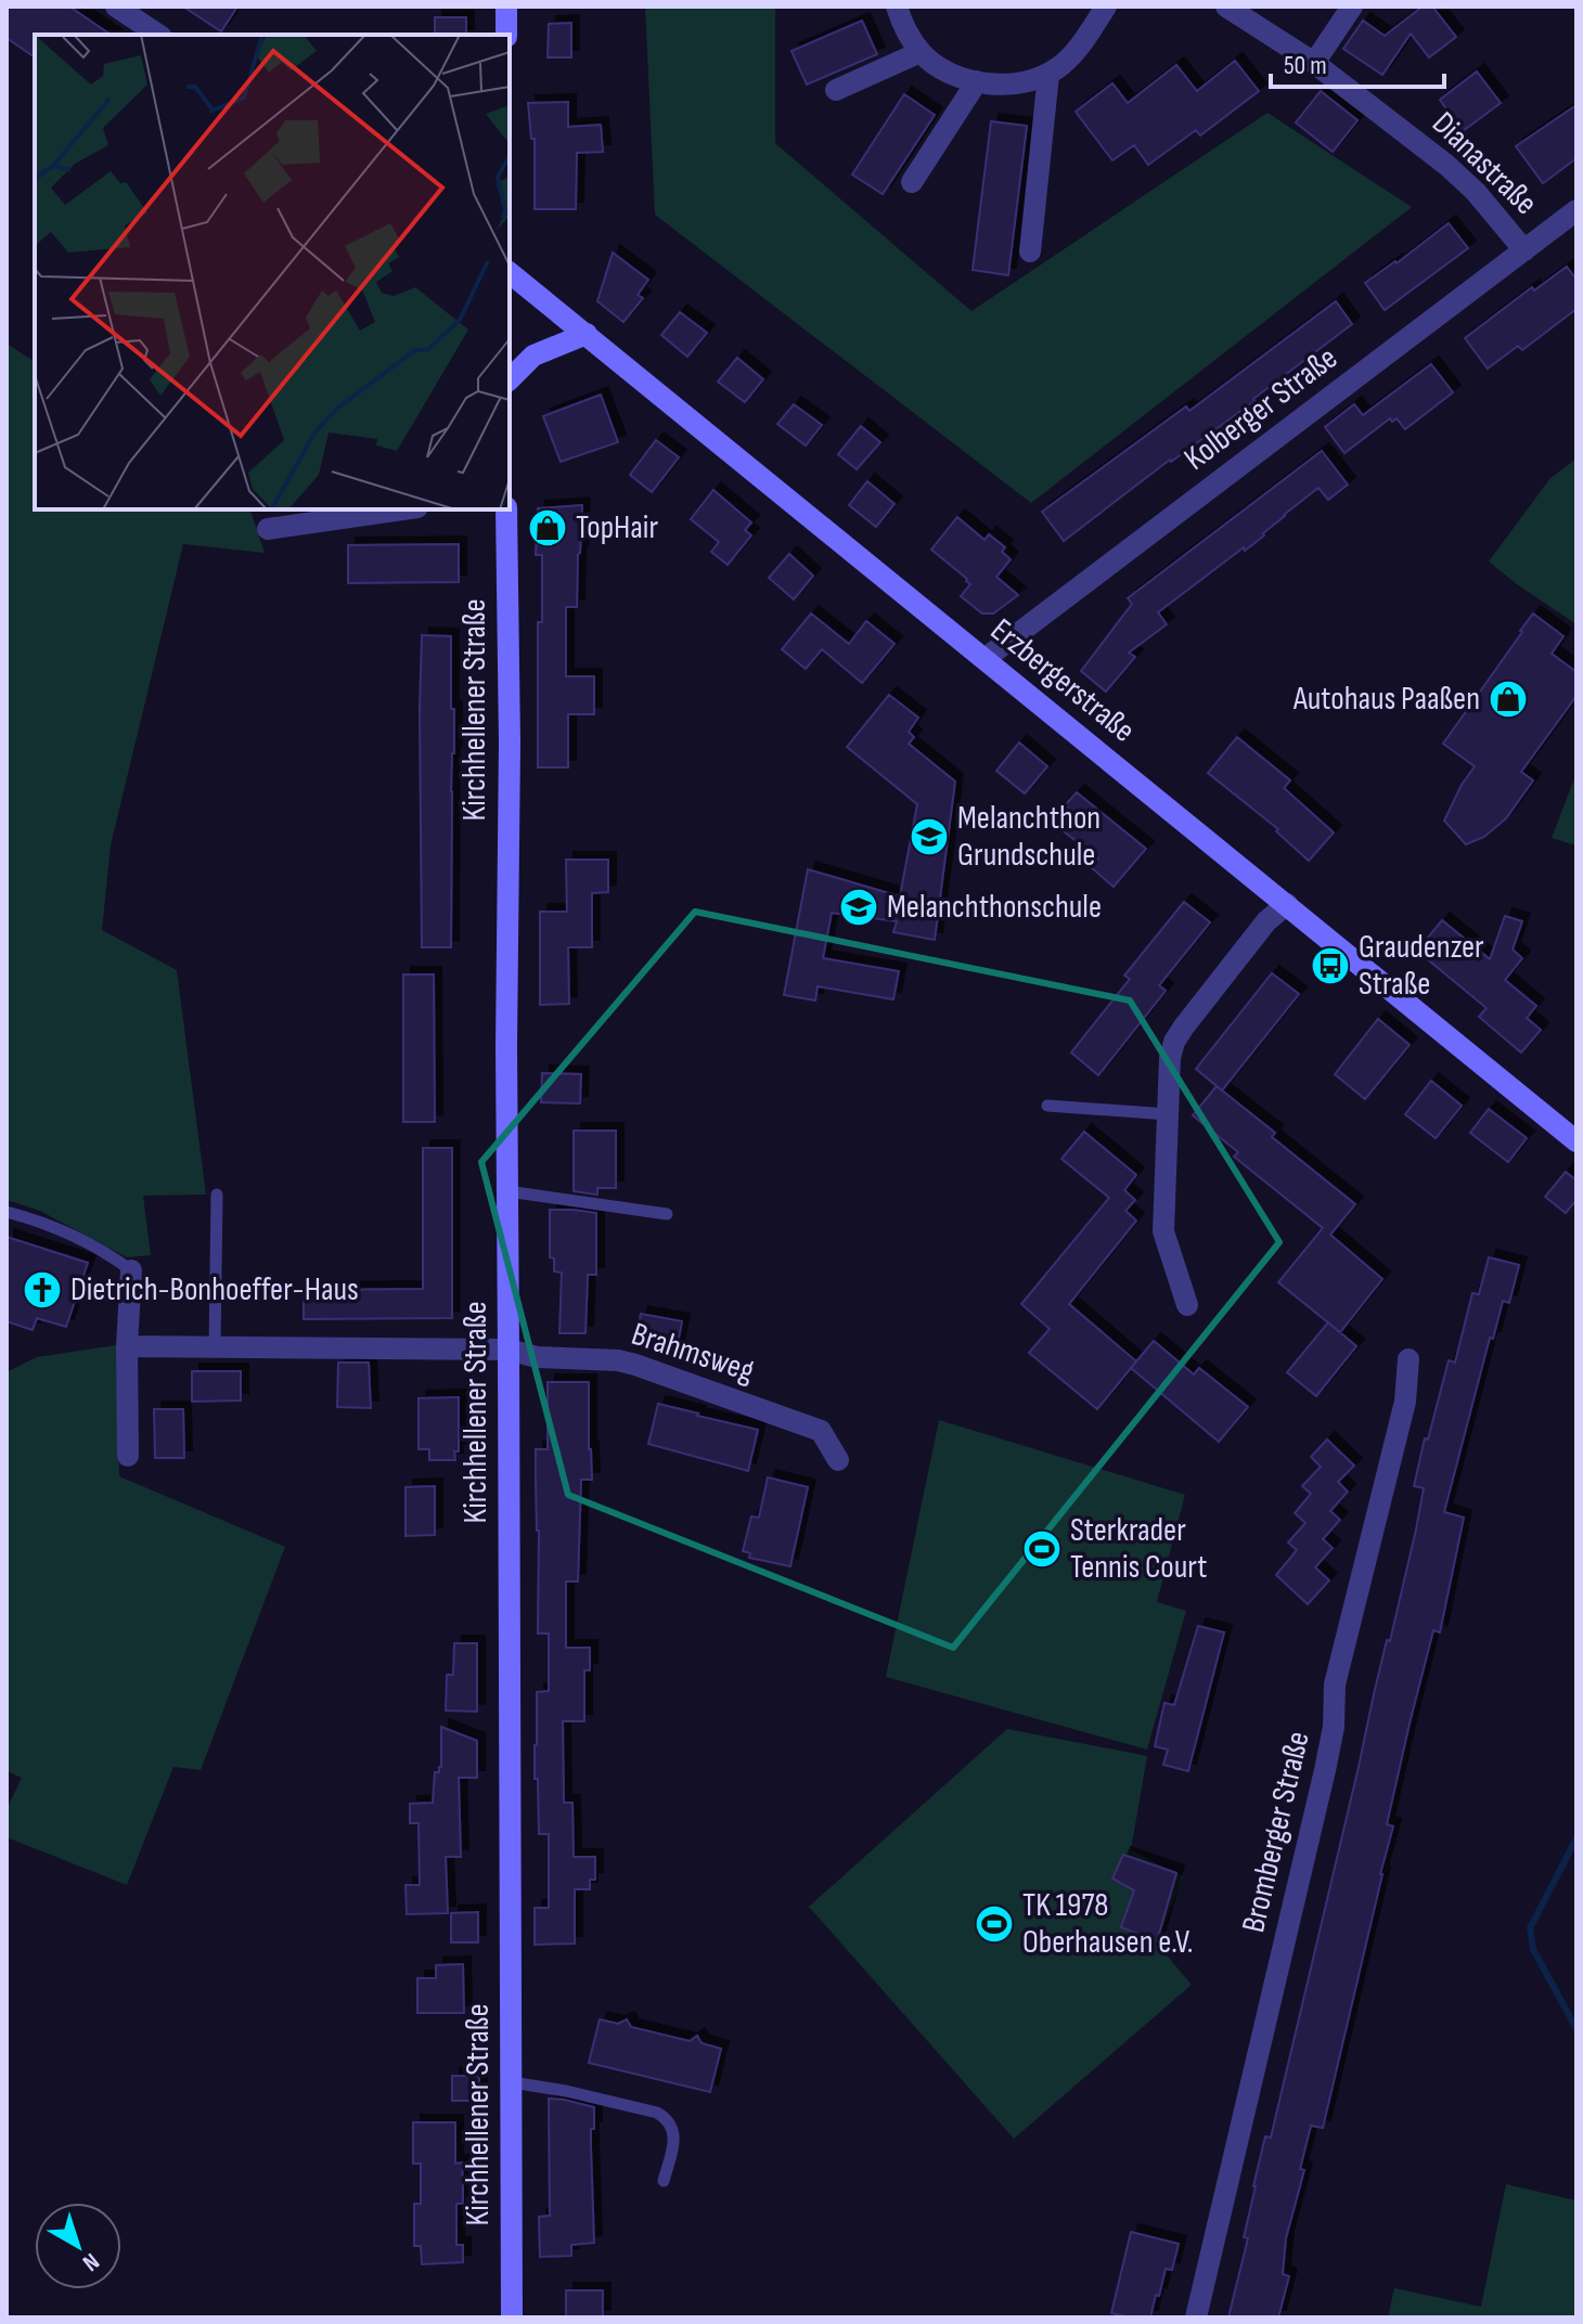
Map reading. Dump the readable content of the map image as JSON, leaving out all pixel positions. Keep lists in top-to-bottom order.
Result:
{
  "streets": {
    "main road": ["Erzbergerstraße", "Kirchhellener Straße"],
    "street": [
      "Dianastraße",
      "Kolberger Straße",
      "Brahmsweg",
      "Bromberger Straße"
    ]
  },
  "crossings": [
    ["Dianastraße", "Kolberger Straße"],
    ["Kolberger Straße", "Erzbergerstraße"],
    ["Kirchhellener Straße", "Brahmsweg"]
  ],
  "places": {
    "shop": ["TopHair", "Autohaus Paaßen"],
    "school or university": ["Melanchthon Grundschule", "Melanchthonschule"],
    "bus stop": ["Graudenzer Straße"],
    "church": ["Dietrich-Bonhoeffer-Haus"],
    "sports": ["Sterkrader Tennis Court", "TK 1978 Oberhausen e.V."]
  },
  "scale_bar": "50 m",
  "north": "bottom right"
}
